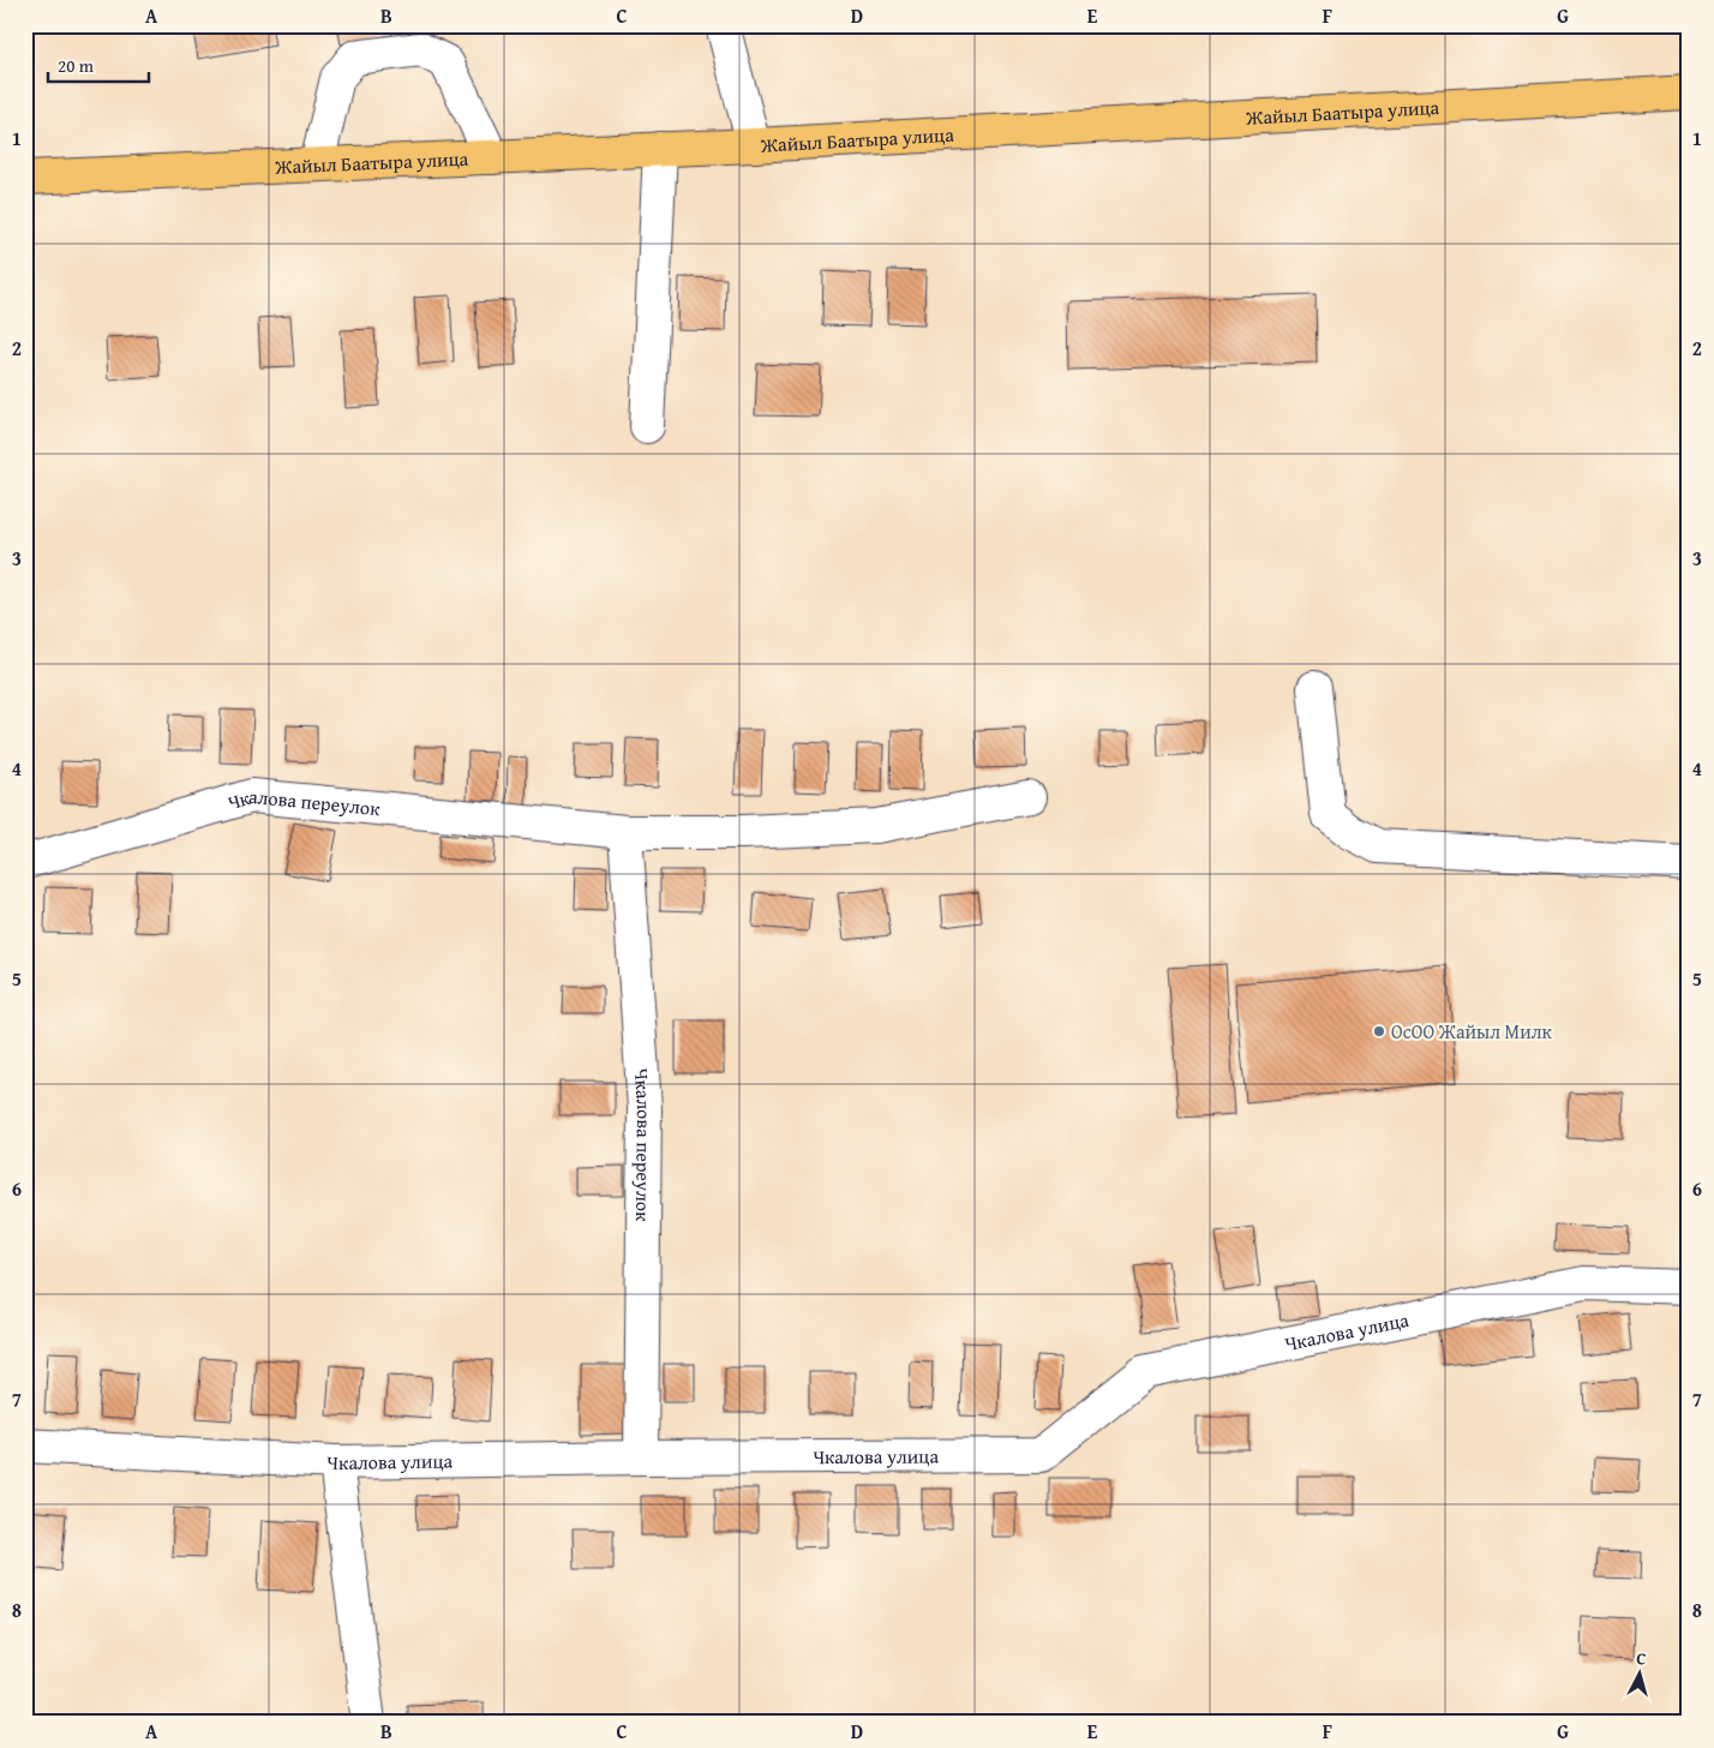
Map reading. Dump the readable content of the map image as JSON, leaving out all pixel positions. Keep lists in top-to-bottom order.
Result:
{
  "streets": {
    "highway": ["Жайыл Баатыра улица"],
    "street": ["Чкалова переулок", "Чкалова улица"]
  },
  "crossings": [
    ["Чкалова переулок", "Чкалова улица"]
  ],
  "places": ["ОсОО Жайыл Милк"],
  "scale_bar": "20 m",
  "north": "top",
  "grid": {
    "columns": [
      "A",
      "B",
      "C",
      "D",
      "E",
      "F",
      "G"
    ],
    "rows": [
      "1",
      "2",
      "3",
      "4",
      "5",
      "6",
      "7",
      "8"
    ]
  }
}
